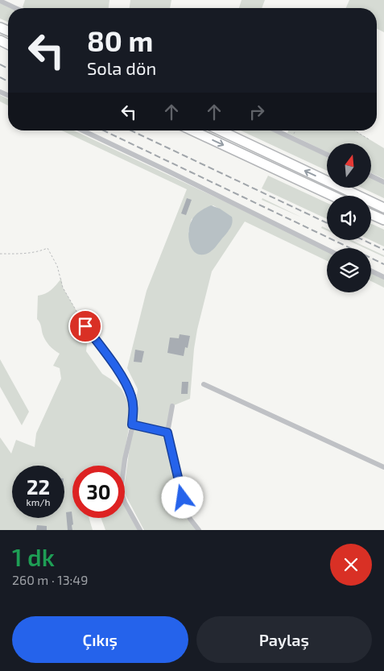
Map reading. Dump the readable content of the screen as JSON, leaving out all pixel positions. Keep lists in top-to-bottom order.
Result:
{
  "north": "top",
  "page": {
    "turn": ["80 m", "Sola dön"],
    "speed": "22 km/h",
    "limit": "30",
    "heading": ["1 dk", "260 m · 13:49"],
    "buttons": ["Çıkış", "Paylaş"]
  }
}
